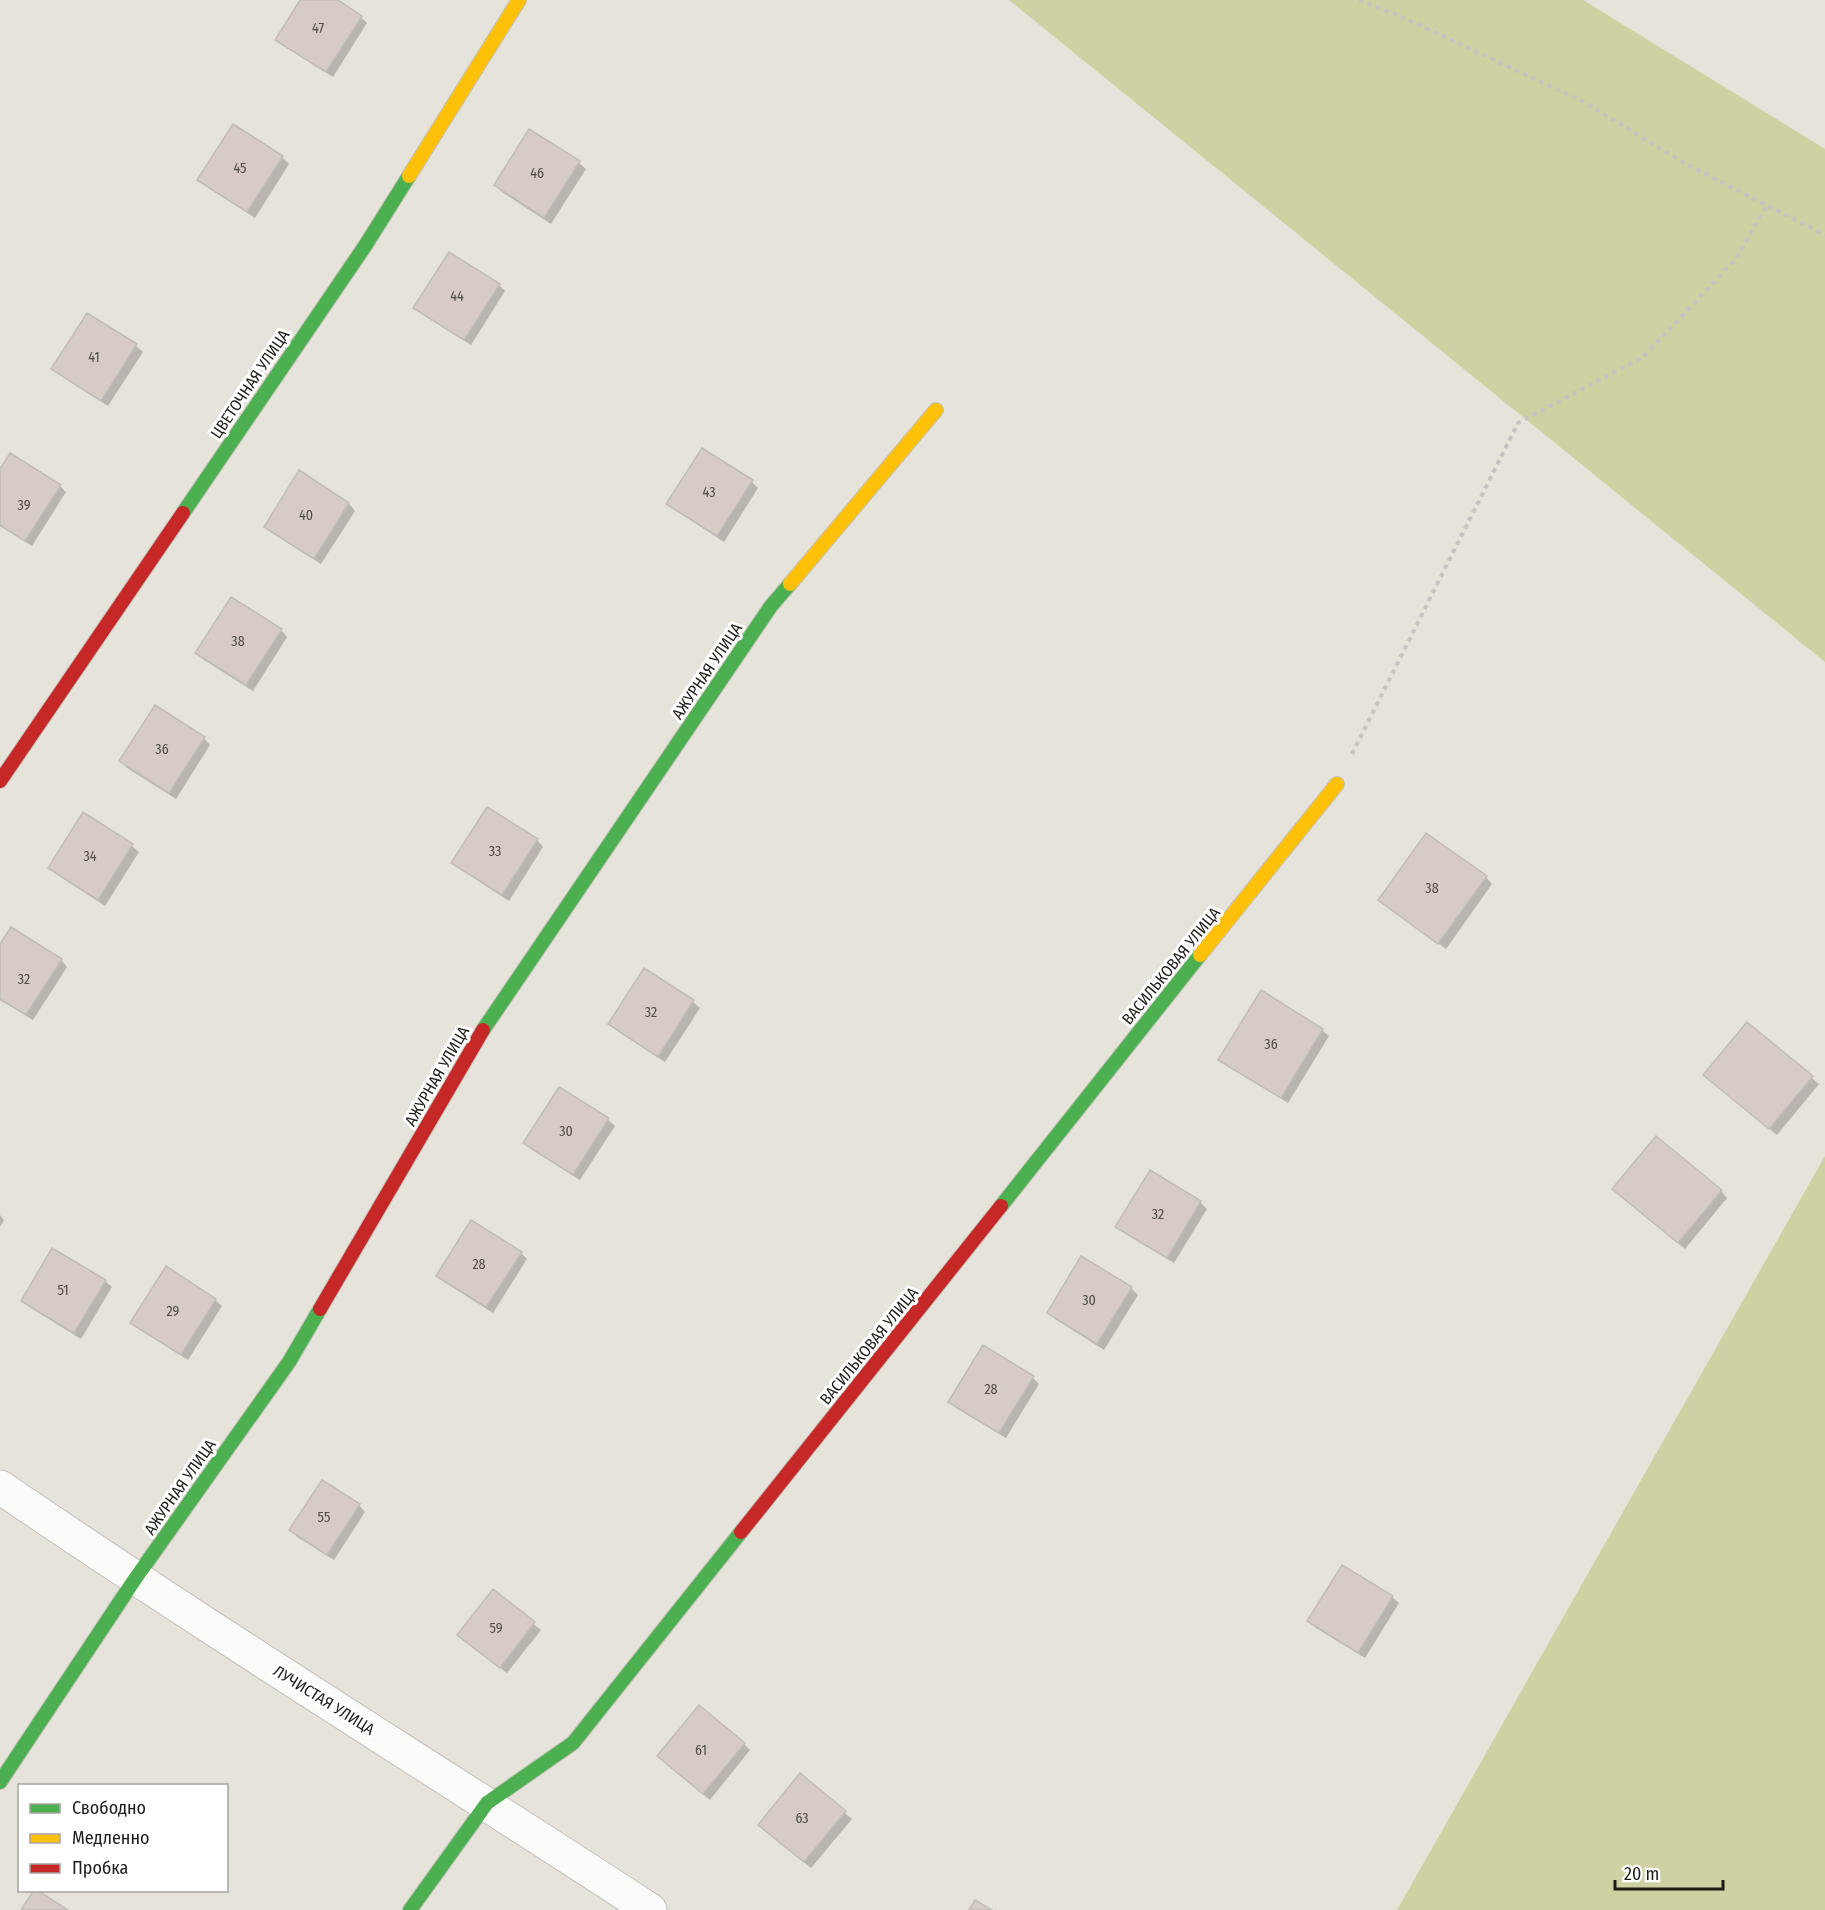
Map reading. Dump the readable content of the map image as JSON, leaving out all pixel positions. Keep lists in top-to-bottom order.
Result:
{
  "streets": {
    "street": [
      "ЦВЕТОЧНАЯ УЛИЦА",
      "АЖУРНАЯ УЛИЦА",
      "ВАСИЛЬКОВАЯ УЛИЦА",
      "ЛУЧИСТАЯ УЛИЦА"
    ]
  },
  "crossings": [
    ["АЖУРНАЯ УЛИЦА", "ЛУЧИСТАЯ УЛИЦА"],
    ["ВАСИЛЬКОВАЯ УЛИЦА", "ЛУЧИСТАЯ УЛИЦА"]
  ],
  "house_numbers": [
    "47",
    "45",
    "46",
    "44",
    "41",
    "43",
    "39",
    "40",
    "38",
    "36",
    "33",
    "34",
    "38",
    "32",
    "32",
    "36",
    "30",
    "32",
    "28",
    "51",
    "30",
    "29",
    "28",
    "55",
    "59",
    "61",
    "63"
  ],
  "legend": ["Свободно", "Медленно", "Пробка"],
  "scale_bar": "20 m"
}
